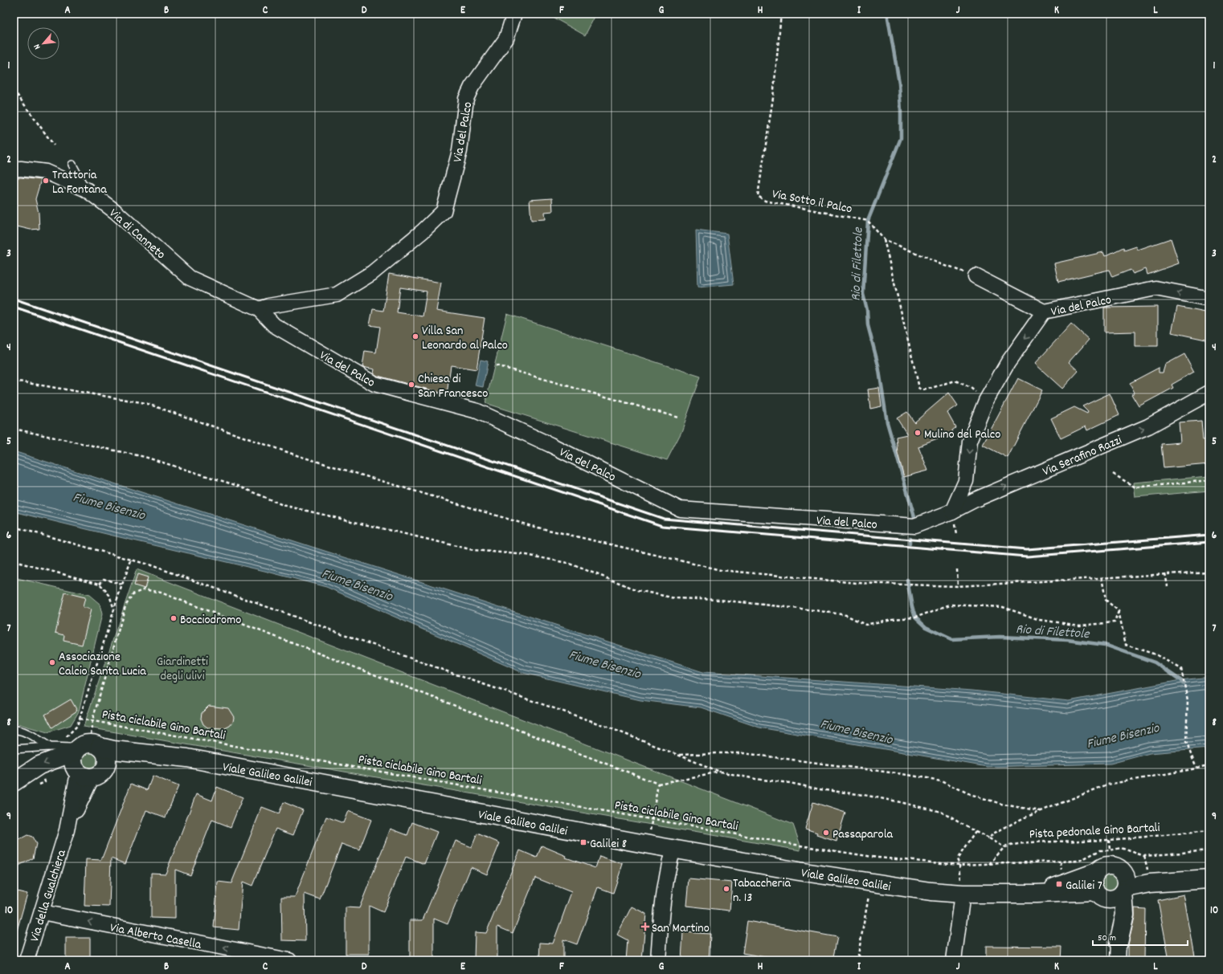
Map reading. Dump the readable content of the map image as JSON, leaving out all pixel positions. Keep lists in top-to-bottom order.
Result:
{
  "streets": {
    "main road": ["Viale Galileo Galilei"],
    "street": [
      "Via del Palco",
      "Via di Canneto",
      "Via Serafino Razzi",
      "Via della Gualchiera",
      "Via Alberto Casella"
    ],
    "path": ["Via Sotto il Palco", "Pista ciclabile Gino Bartali", "Pista pedonale Gino Bartali"]
  },
  "crossings": [
    ["Via del Palco", "Via di Canneto"],
    ["Via del Palco", "Via Serafino Razzi"],
    ["Pista ciclabile Gino Bartali", "Pista pedonale Gino Bartali"],
    ["Viale Galileo Galilei", "Via della Gualchiera"],
    ["Via della Gualchiera", "Via Alberto Casella"]
  ],
  "one_way": ["Via Serafino Razzi", "Via Alberto Casella"],
  "water": ["Rio di Filettole", "Fiume Bisenzio"],
  "parks": ["Giardinetti degli ulivi"],
  "places": {
    "other": [
      "Trattoria La Fontana",
      "Villa San Leonardo al Palco",
      "Chiesa di San Francesco",
      "Mulino del Palco",
      "Bocciodromo",
      "Associazione Calcio Santa Lucia",
      "Passaparola",
      "Tabaccheria n. 13"
    ],
    "transit": ["Galilei 8", "Galilei 7"],
    "health": ["San Martino"]
  },
  "scale_bar": "50 m",
  "north": "bottom left",
  "grid": {
    "columns": [
      "A",
      "B",
      "C",
      "D",
      "E",
      "F",
      "G",
      "H",
      "I",
      "J",
      "K",
      "L"
    ],
    "rows": [
      "1",
      "2",
      "3",
      "4",
      "5",
      "6",
      "7",
      "8",
      "9",
      "10"
    ]
  }
}
